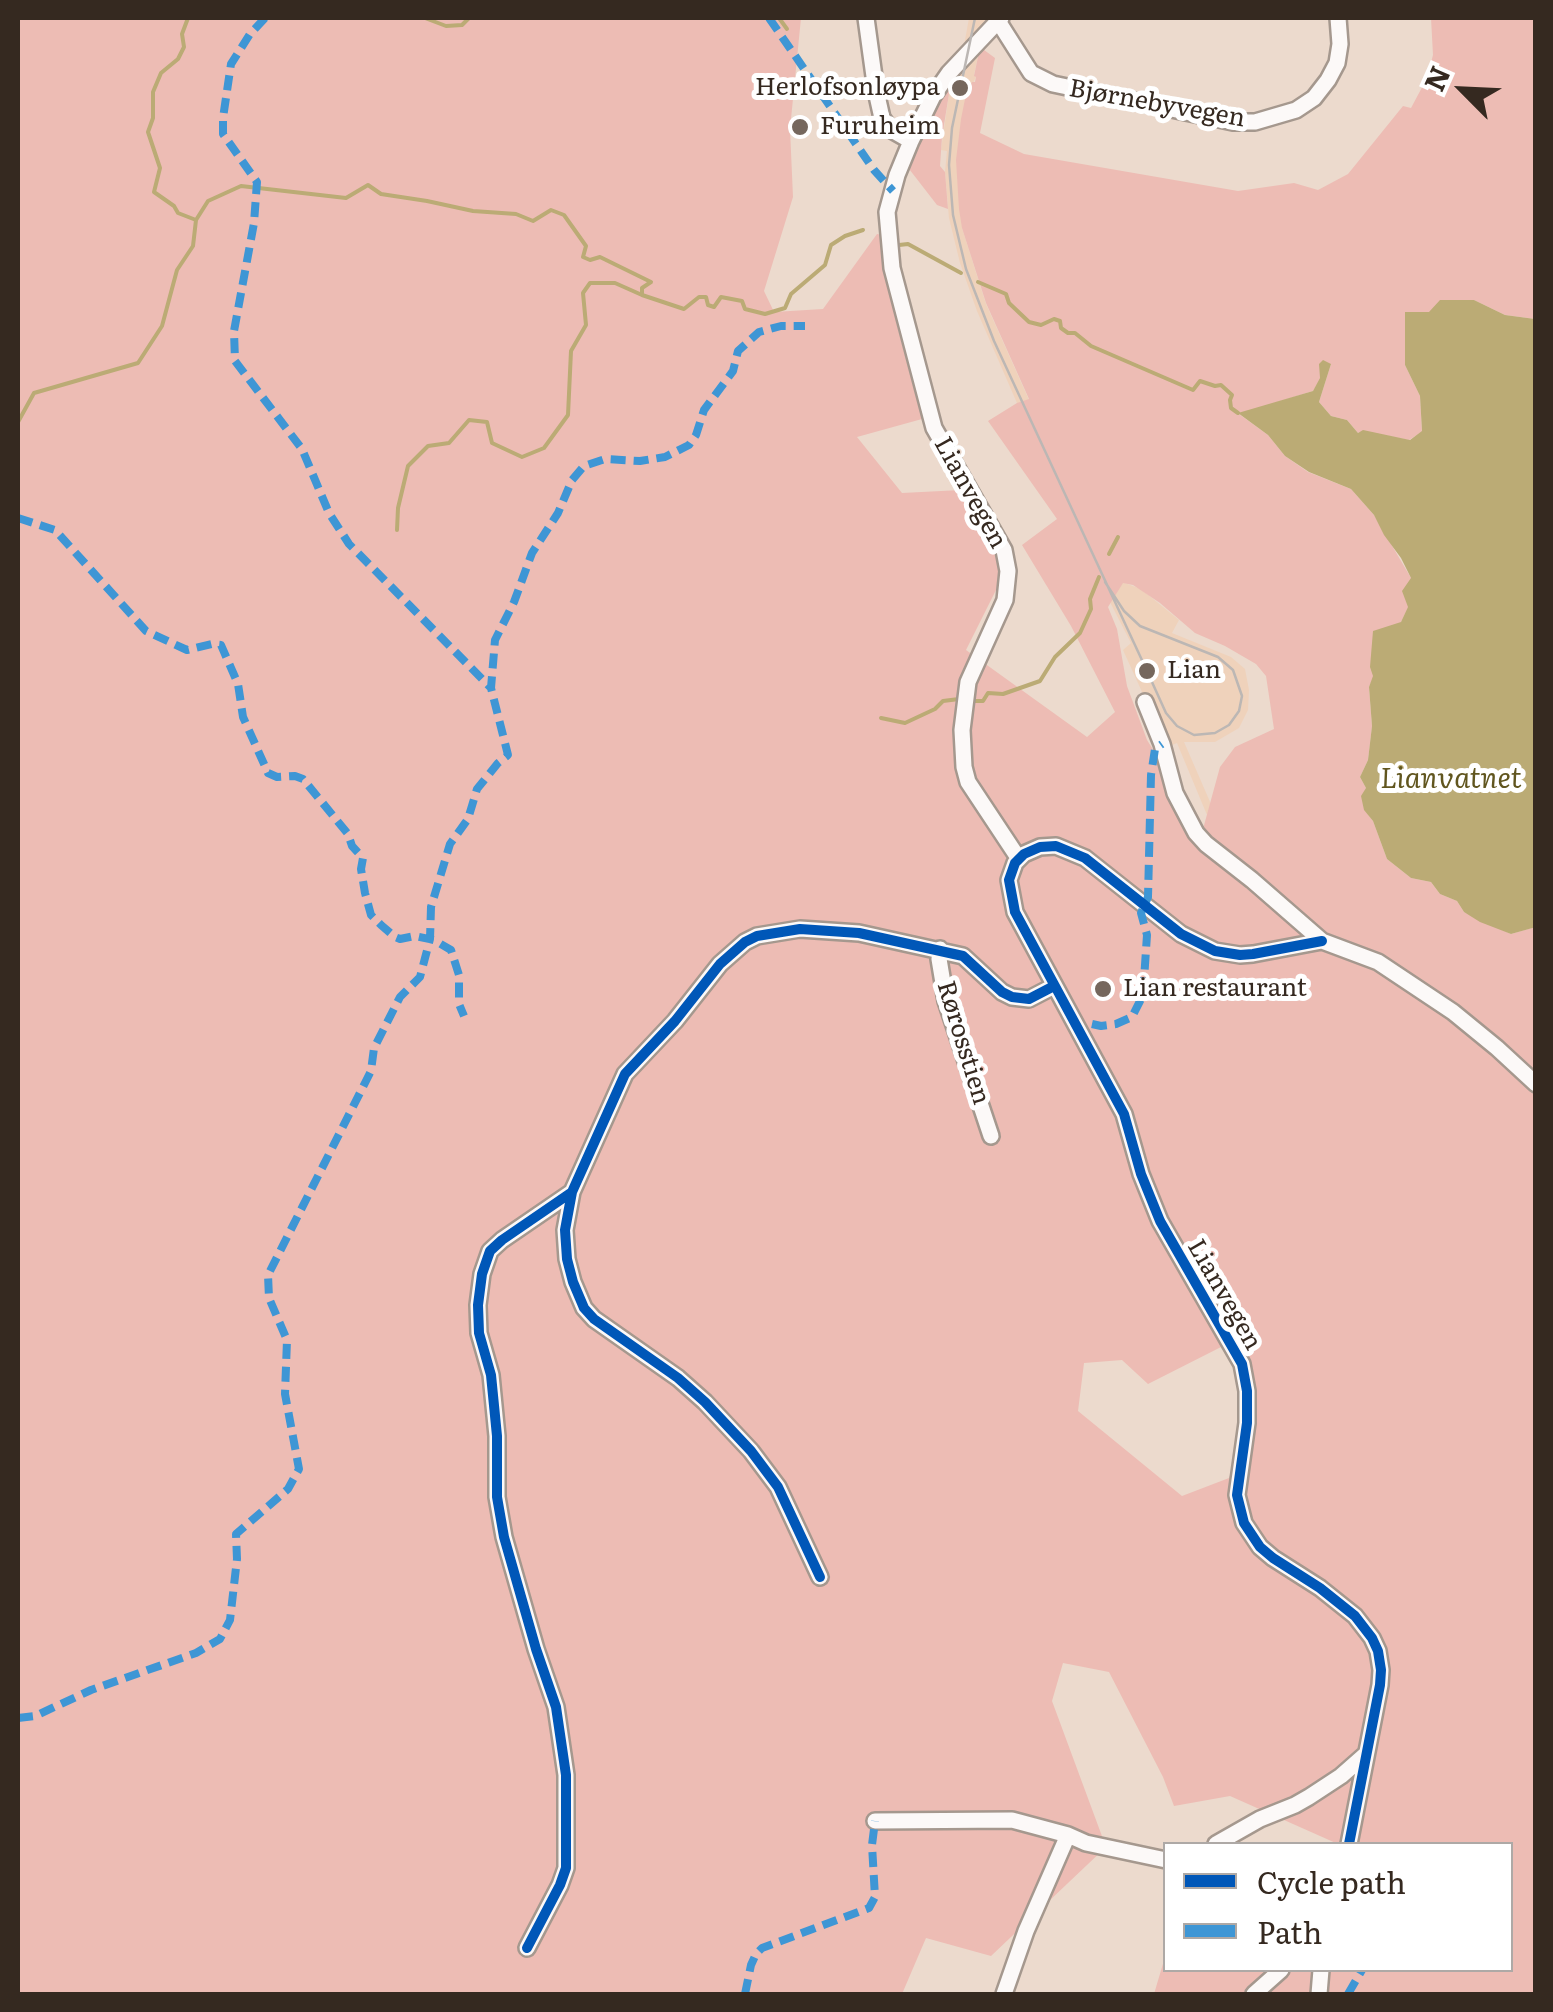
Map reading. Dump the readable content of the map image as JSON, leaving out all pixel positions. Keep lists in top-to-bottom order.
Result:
{
  "streets": {
    "street": ["Bjørnebyvegen", "Lianvegen", "Rørosstien"]
  },
  "crossings": [
    ["Bjørnebyvegen", "Lianvegen"]
  ],
  "water": ["Lianvatnet"],
  "places": [
    "Herlofsonløypa",
    "Furuheim",
    "Lian",
    "Lian restaurant"
  ],
  "legend": ["Cycle path", "Path"],
  "north": "top left"
}
